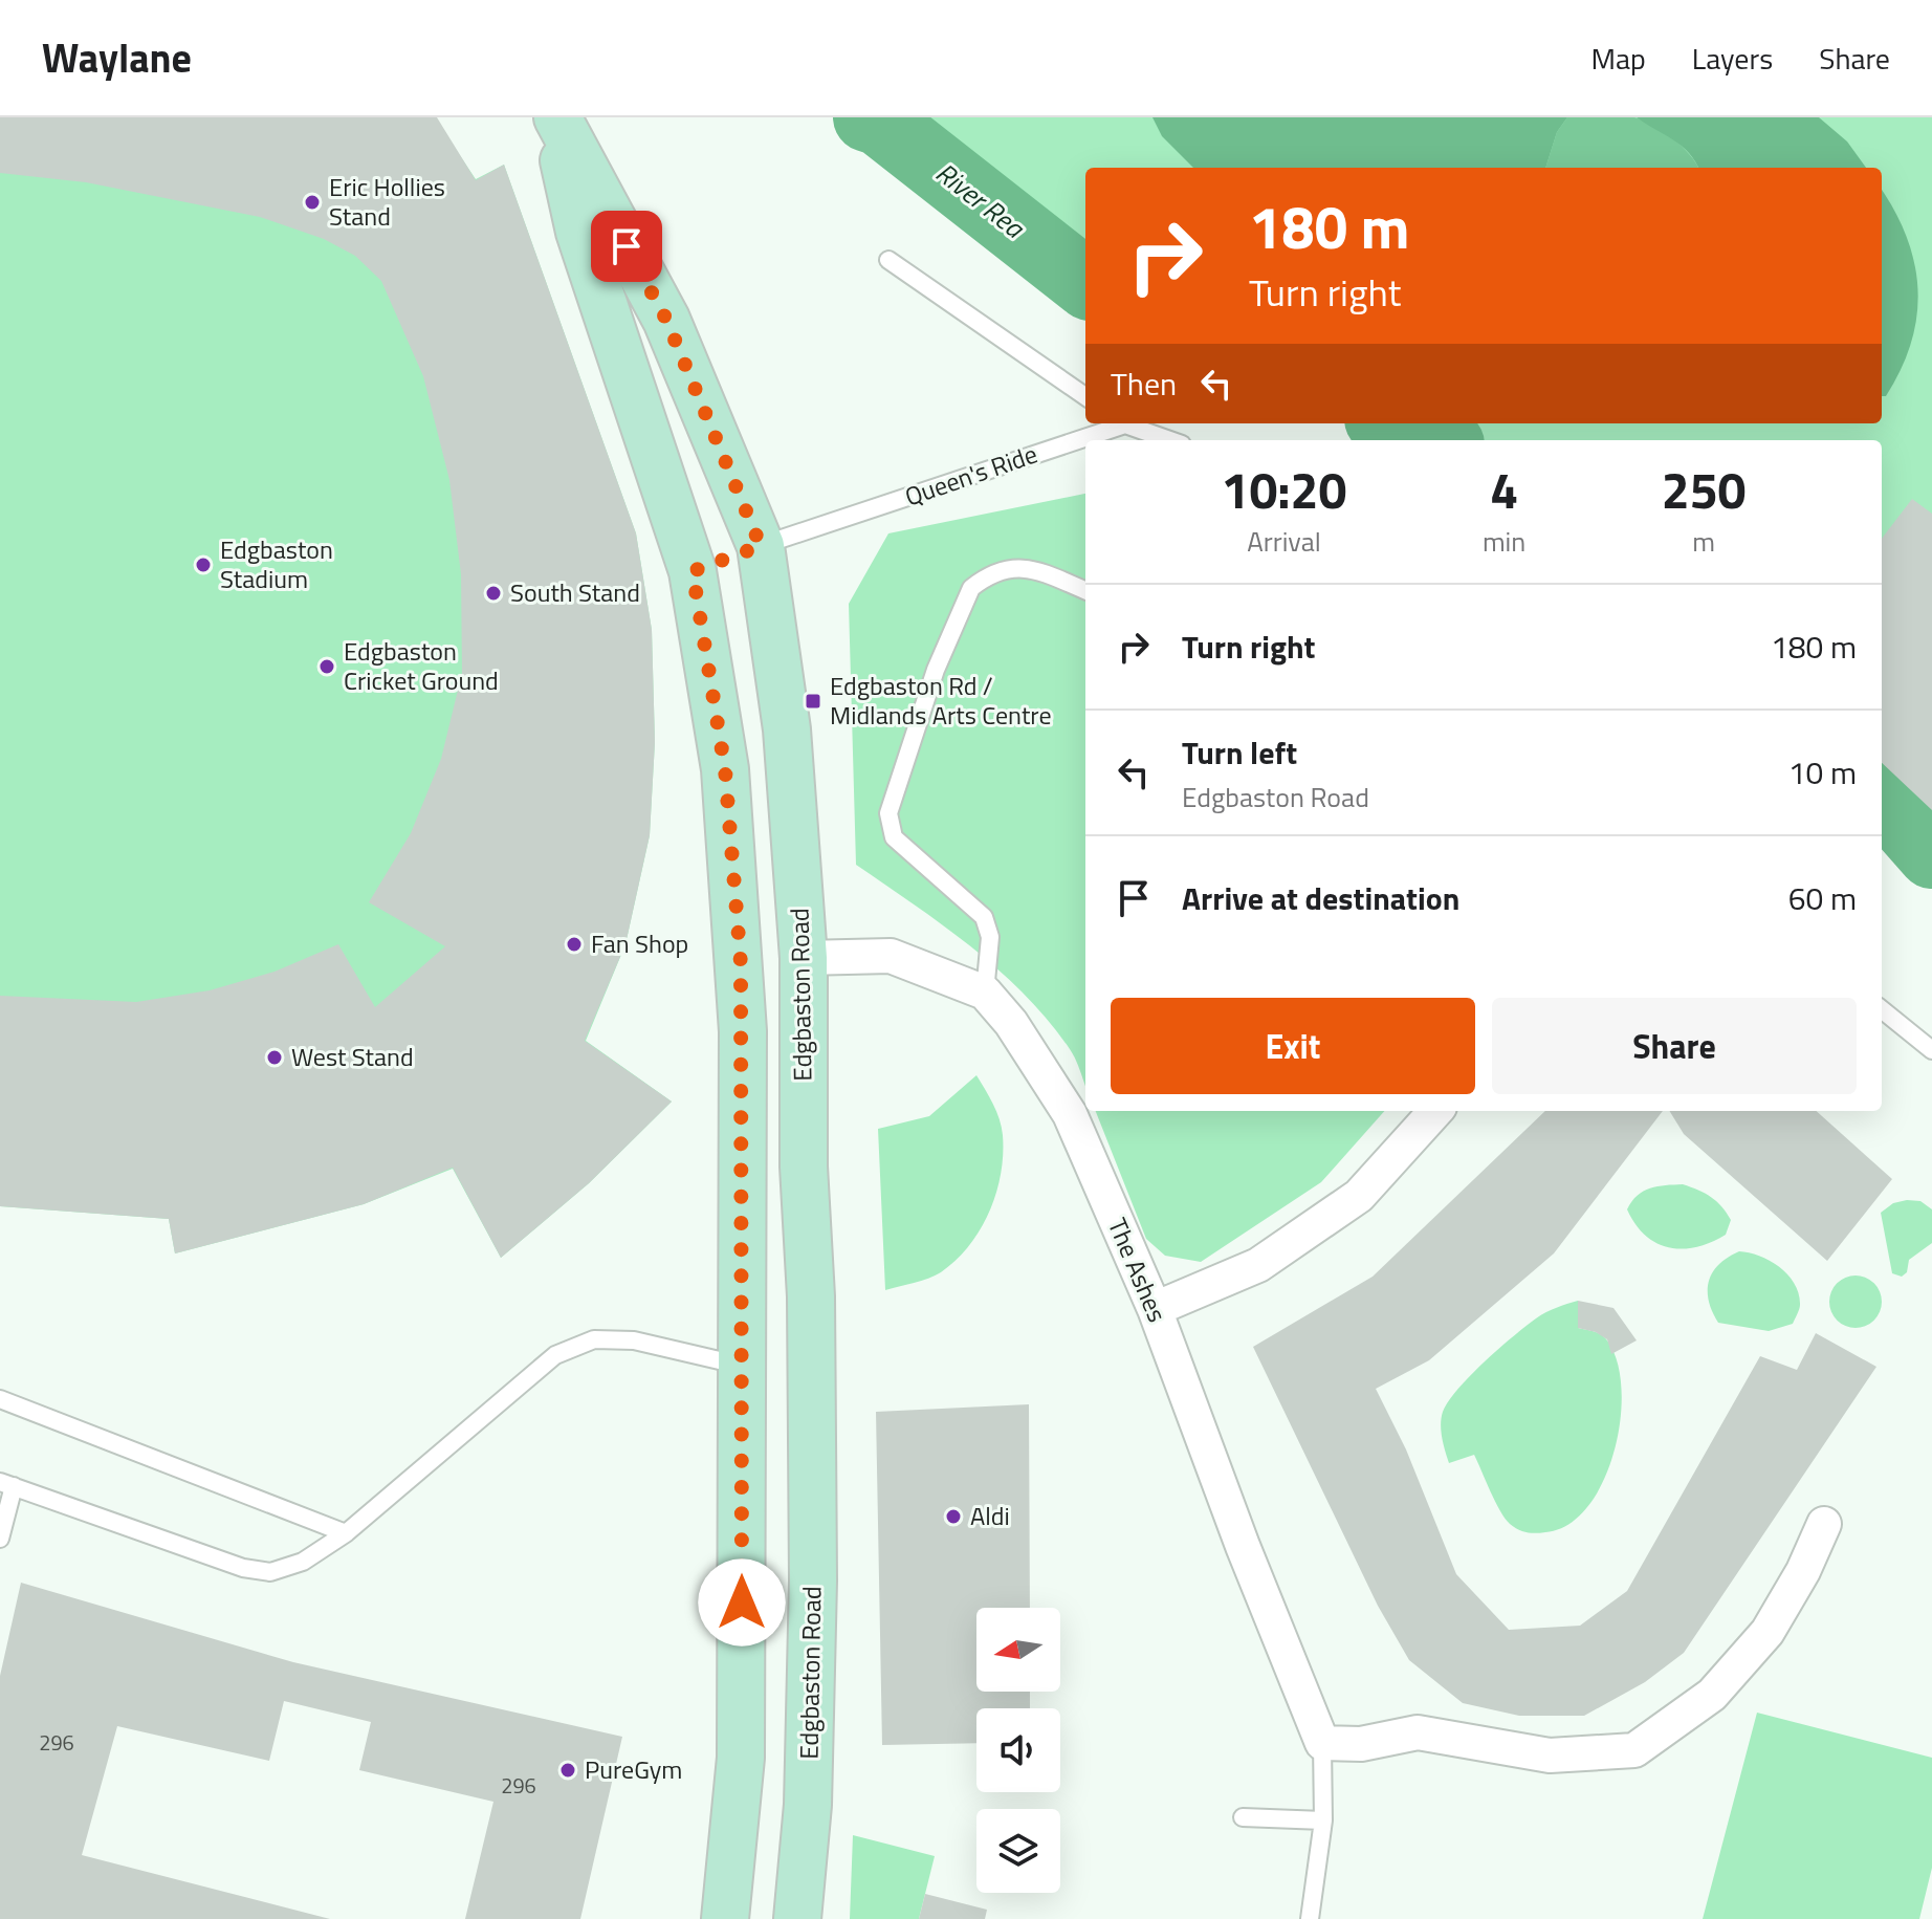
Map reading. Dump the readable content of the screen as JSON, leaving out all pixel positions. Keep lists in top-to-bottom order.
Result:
{
  "streets": {
    "main road": ["Edgbaston Road"],
    "street": ["The Ashes"],
    "lane": ["Queen's Ride"]
  },
  "crossings": [
    ["Queen's Ride", "Edgbaston Road"],
    ["Edgbaston Road", "The Ashes"]
  ],
  "water": ["River Rea"],
  "places": {
    "other": [
      "Eric Hollies Stand",
      "Edgbaston Stadium",
      "South Stand",
      "Edgbaston Cricket Ground",
      "Fan Shop",
      "West Stand",
      "Aldi",
      "PureGym"
    ],
    "transit": ["Edgbaston Rd / Midlands Arts Centre"]
  },
  "house_numbers": ["296", "296"],
  "north": "left",
  "page": {
    "header": "Waylane",
    "nav": ["Map", "Layers", "Share"],
    "turn": ["180 m", "Turn right"],
    "then": "Then",
    "eta": [
      "10:20",
      "Arrival",
      "4",
      "min",
      "250",
      "m"
    ],
    "list": [
      {
        "name": "Turn right",
        "value": "180 m"
      },
      {
        "name": "Turn left",
        "note": "Edgbaston Road",
        "value": "10 m"
      },
      {
        "name": "Arrive at destination",
        "value": "60 m"
      }
    ],
    "buttons": ["Exit", "Share"]
  }
}
